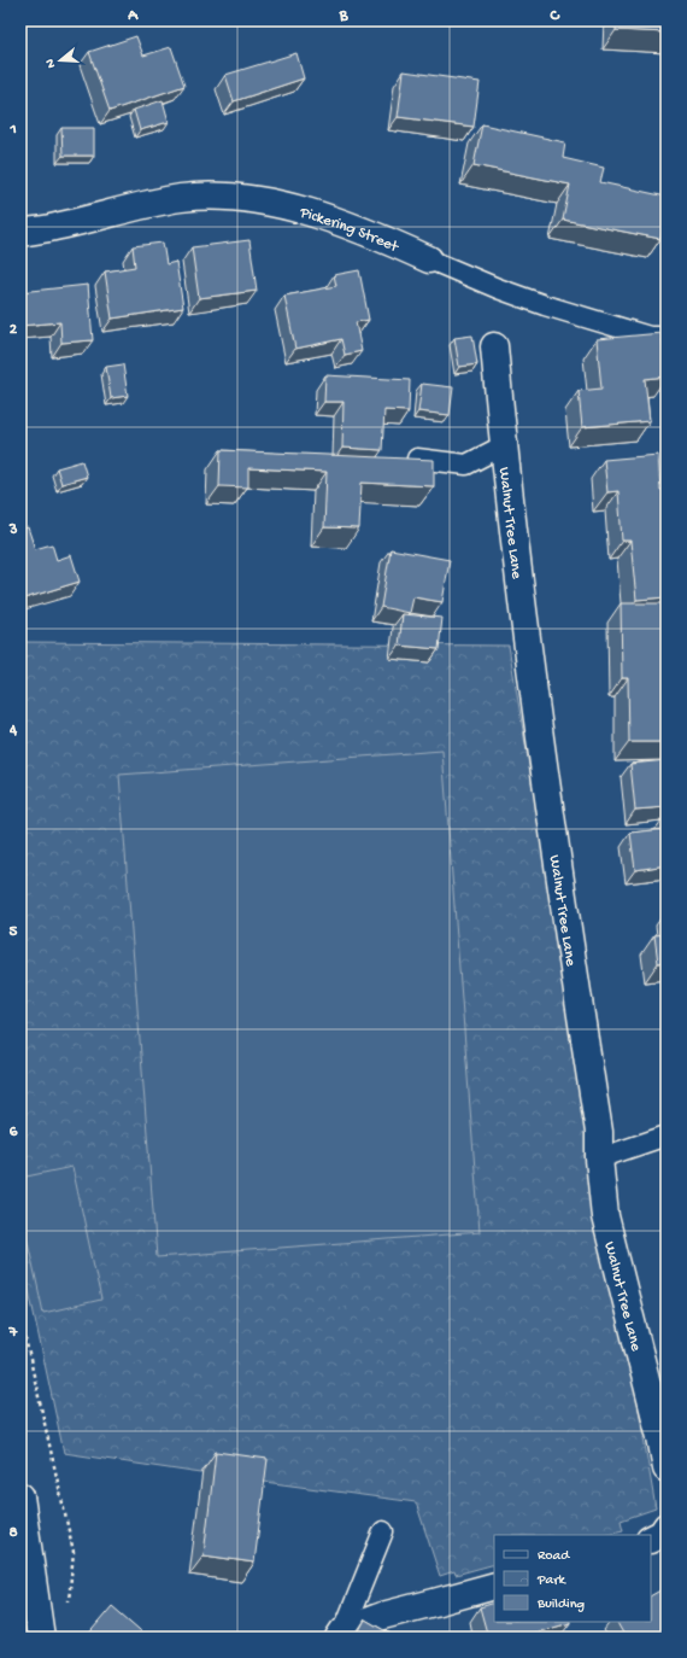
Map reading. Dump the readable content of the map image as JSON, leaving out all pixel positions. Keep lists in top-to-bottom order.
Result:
{
  "streets": {
    "street": ["Pickering Street", "Walnut Tree Lane"]
  },
  "legend": ["Road", "Park", "Building"],
  "north": "left",
  "grid": {
    "columns": ["A", "B", "C"],
    "rows": [
      "1",
      "2",
      "3",
      "4",
      "5",
      "6",
      "7",
      "8"
    ]
  }
}
